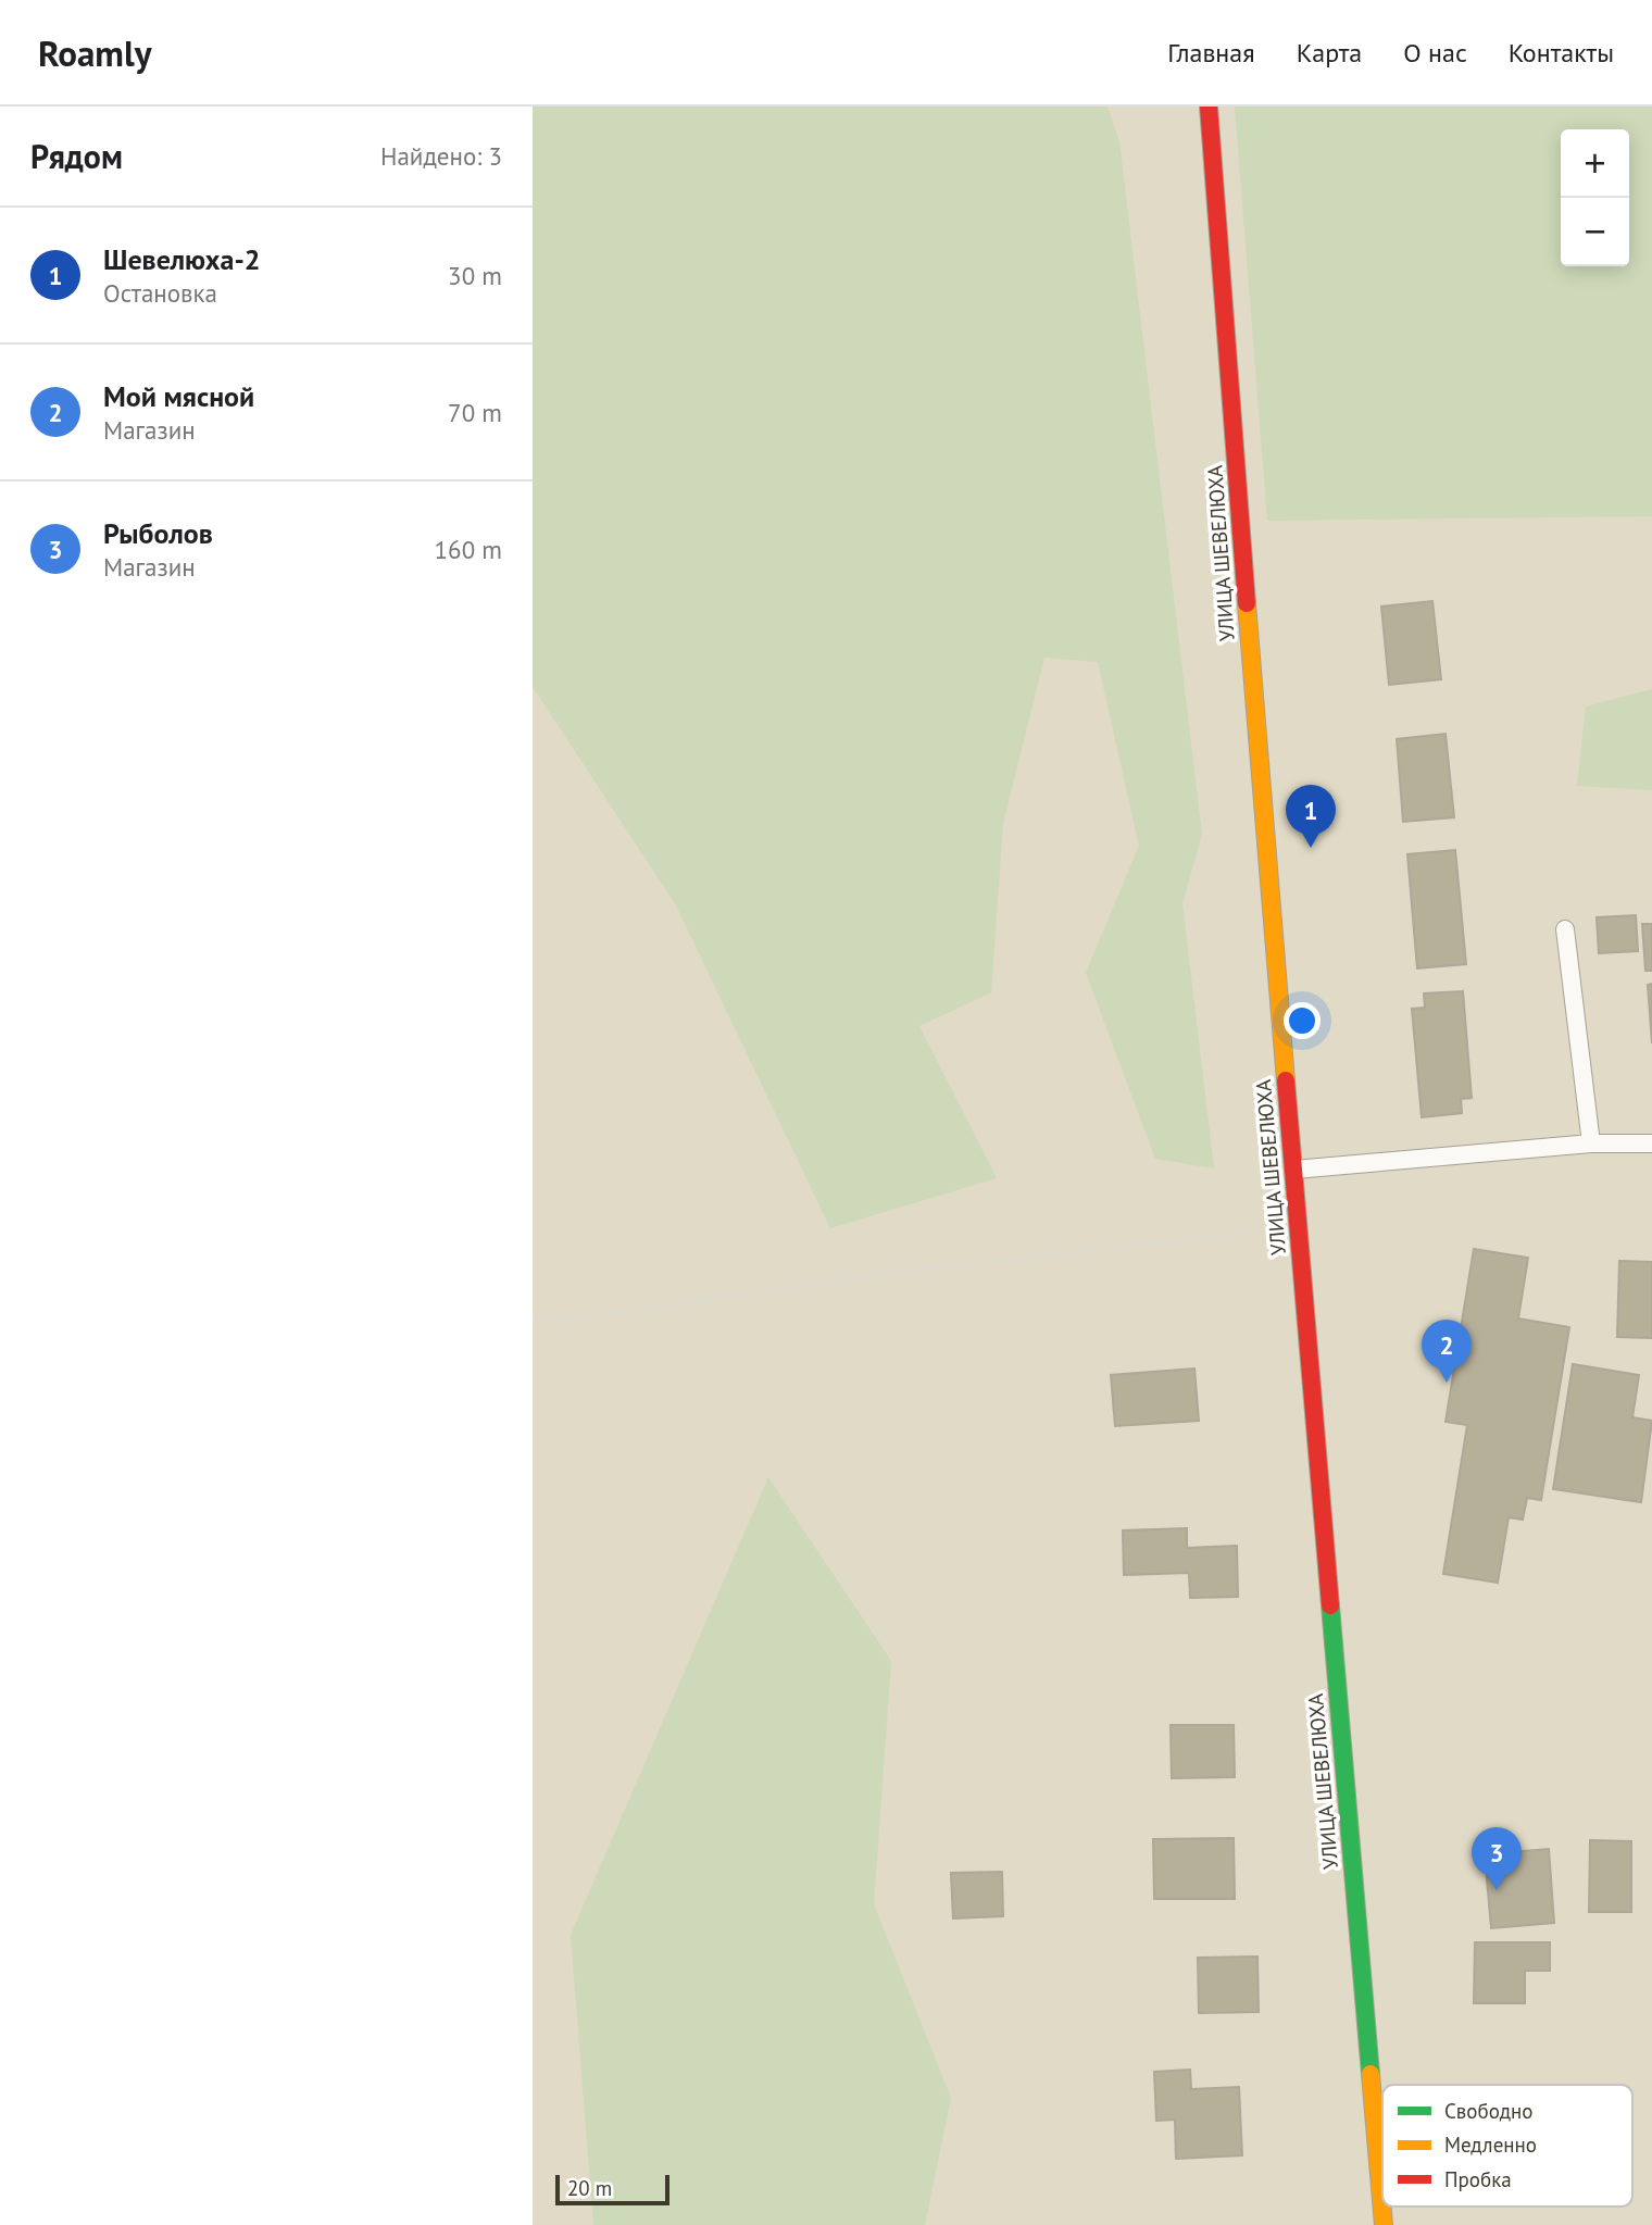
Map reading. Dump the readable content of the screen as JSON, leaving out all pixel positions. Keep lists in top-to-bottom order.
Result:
{
  "streets": {
    "main road": ["УЛИЦА ШЕВЕЛЮХА"]
  },
  "legend": ["Свободно", "Медленно", "Пробка"],
  "scale_bar": "20 m",
  "page": {
    "header": "Roamly",
    "nav": [
      "Главная",
      "Карта",
      "О нас",
      "Контакты"
    ],
    "heading": ["Рядом", "Найдено: 3"],
    "map_buttons": ["+", "−"],
    "list": [
      {
        "mark": "1",
        "name": "Шевелюха-2",
        "note": "Остановка",
        "value": "30 m"
      },
      {
        "mark": "2",
        "name": "Мой мясной",
        "note": "Магазин",
        "value": "70 m"
      },
      {
        "mark": "3",
        "name": "Рыболов",
        "note": "Магазин",
        "value": "160 m"
      }
    ],
    "pins": ["1", "2", "3"],
    "scale": "20 m"
  }
}
